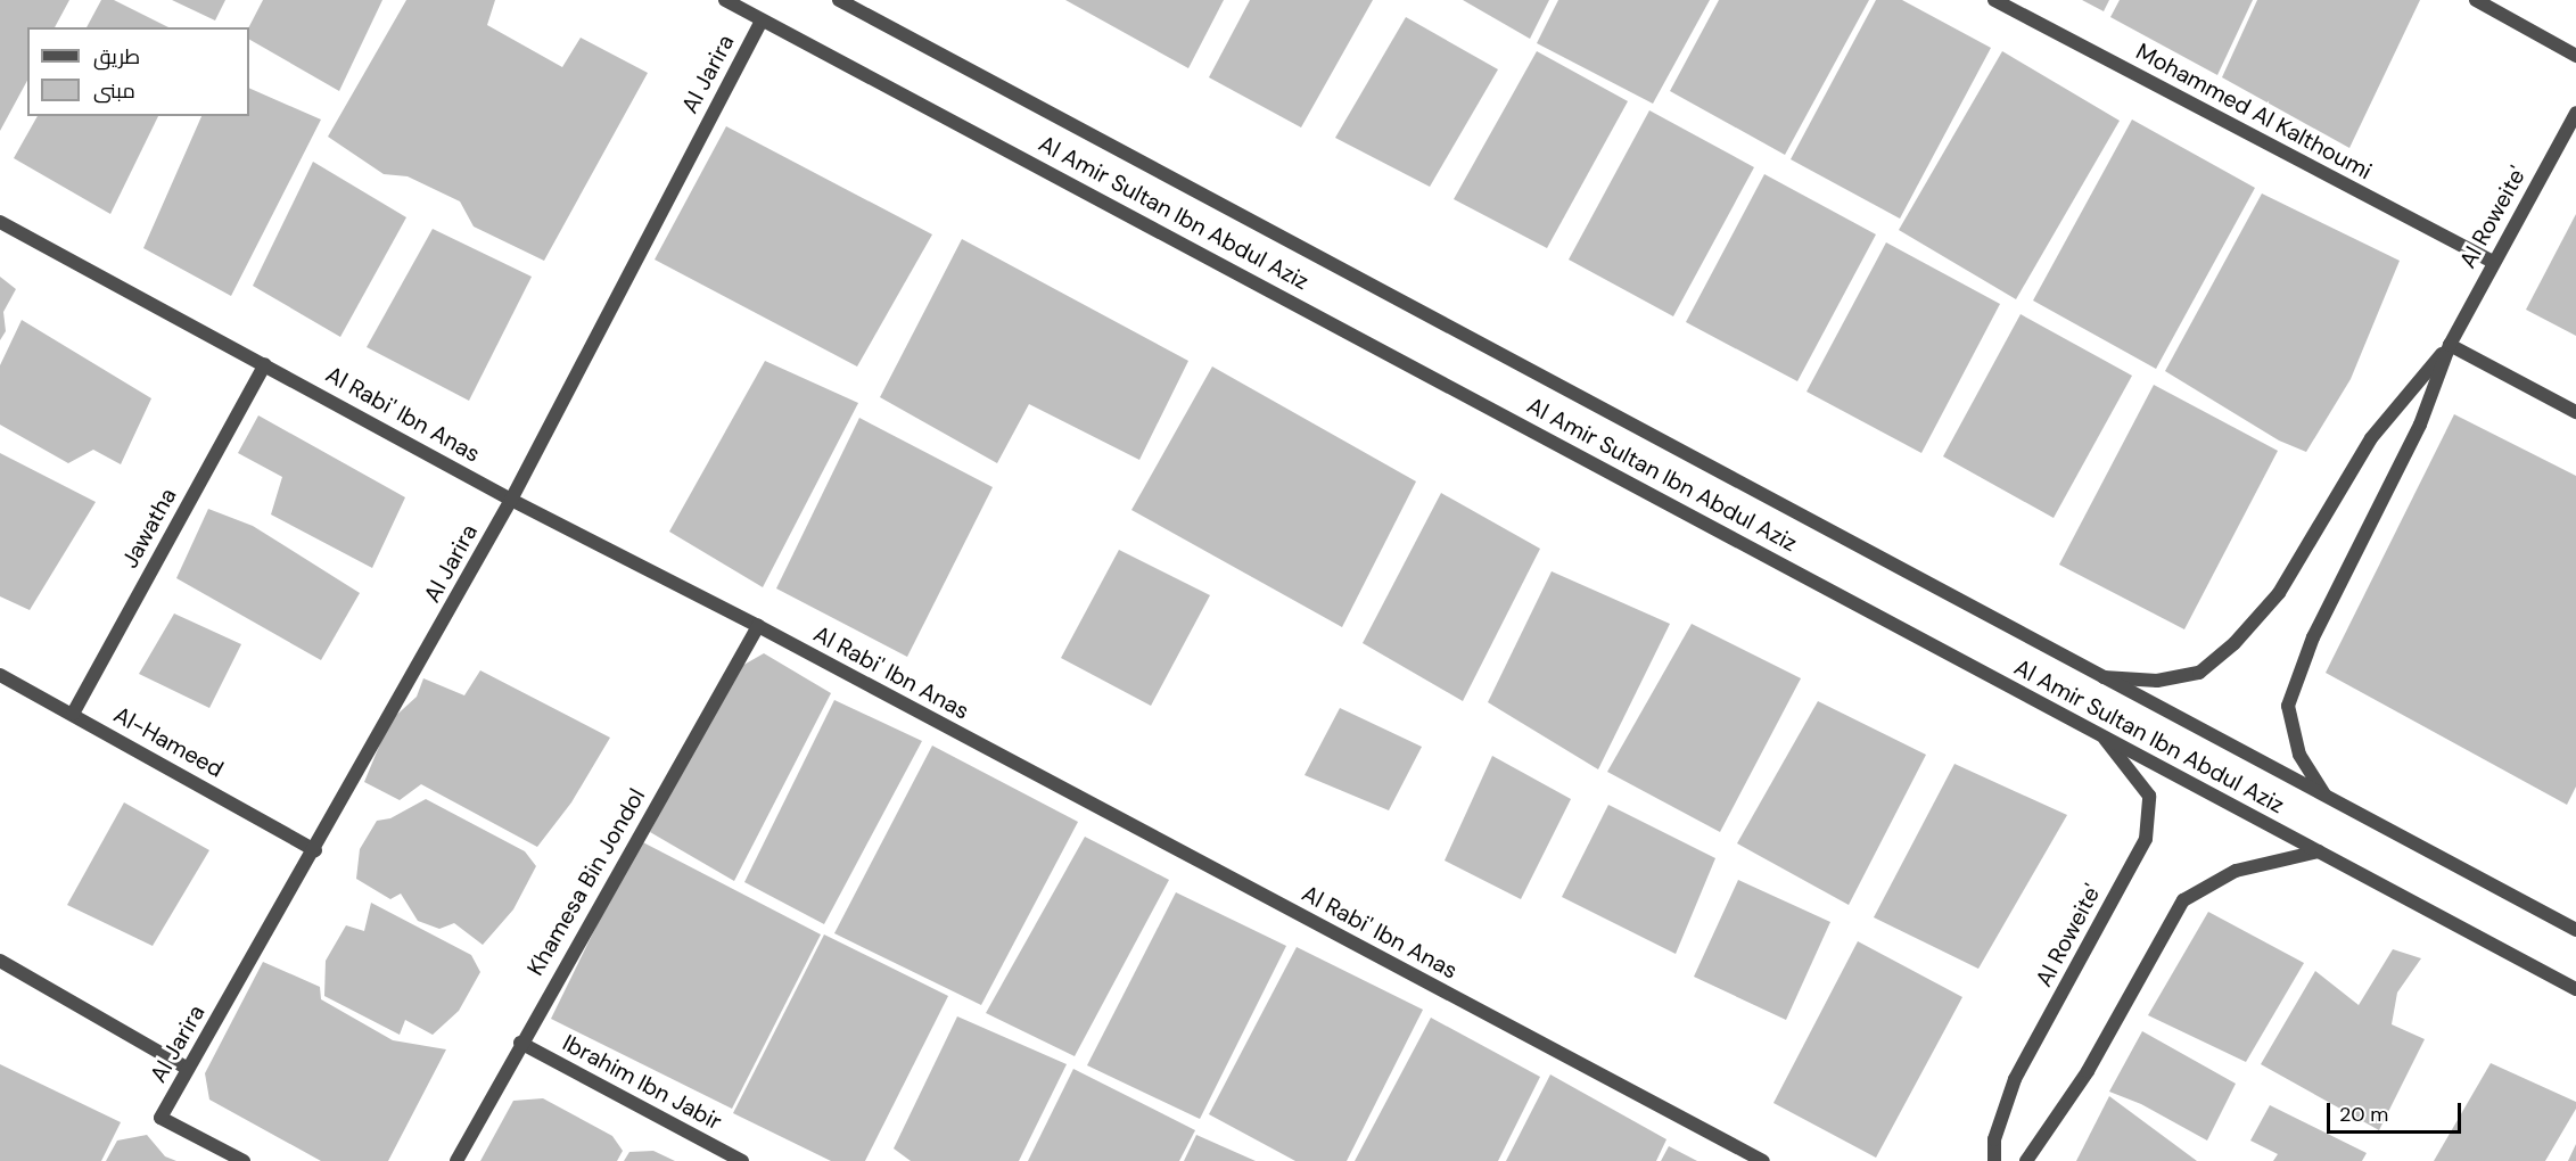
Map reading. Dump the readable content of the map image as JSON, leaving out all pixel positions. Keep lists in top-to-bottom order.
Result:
{
  "streets": {
    "street": [
      "Al Jarira",
      "Mohammed Al Kalthoumi",
      "Al Amir Sultan Ibn Abdul Aziz",
      "Al Roweite'",
      "Al Rabi' Ibn Anas",
      "Jawatha",
      "Al-Hameed",
      "Khamesa Bin Jondol",
      "Ibrahim Ibn Jabir"
    ]
  },
  "crossings": [
    ["Al Jarira", "Al Amir Sultan Ibn Abdul Aziz"],
    ["Al Jarira", "Al Rabi' Ibn Anas"],
    ["Al Jarira", "Al-Hameed"],
    ["Mohammed Al Kalthoumi", "Al Roweite'"],
    ["Al Amir Sultan Ibn Abdul Aziz", "Al Roweite'"],
    ["Al Rabi' Ibn Anas", "Jawatha"],
    ["Al Rabi' Ibn Anas", "Khamesa Bin Jondol"],
    ["Jawatha", "Al-Hameed"],
    ["Khamesa Bin Jondol", "Ibrahim Ibn Jabir"]
  ],
  "legend": ["طريق", "مبنى"],
  "scale_bar": "20 m"
}
